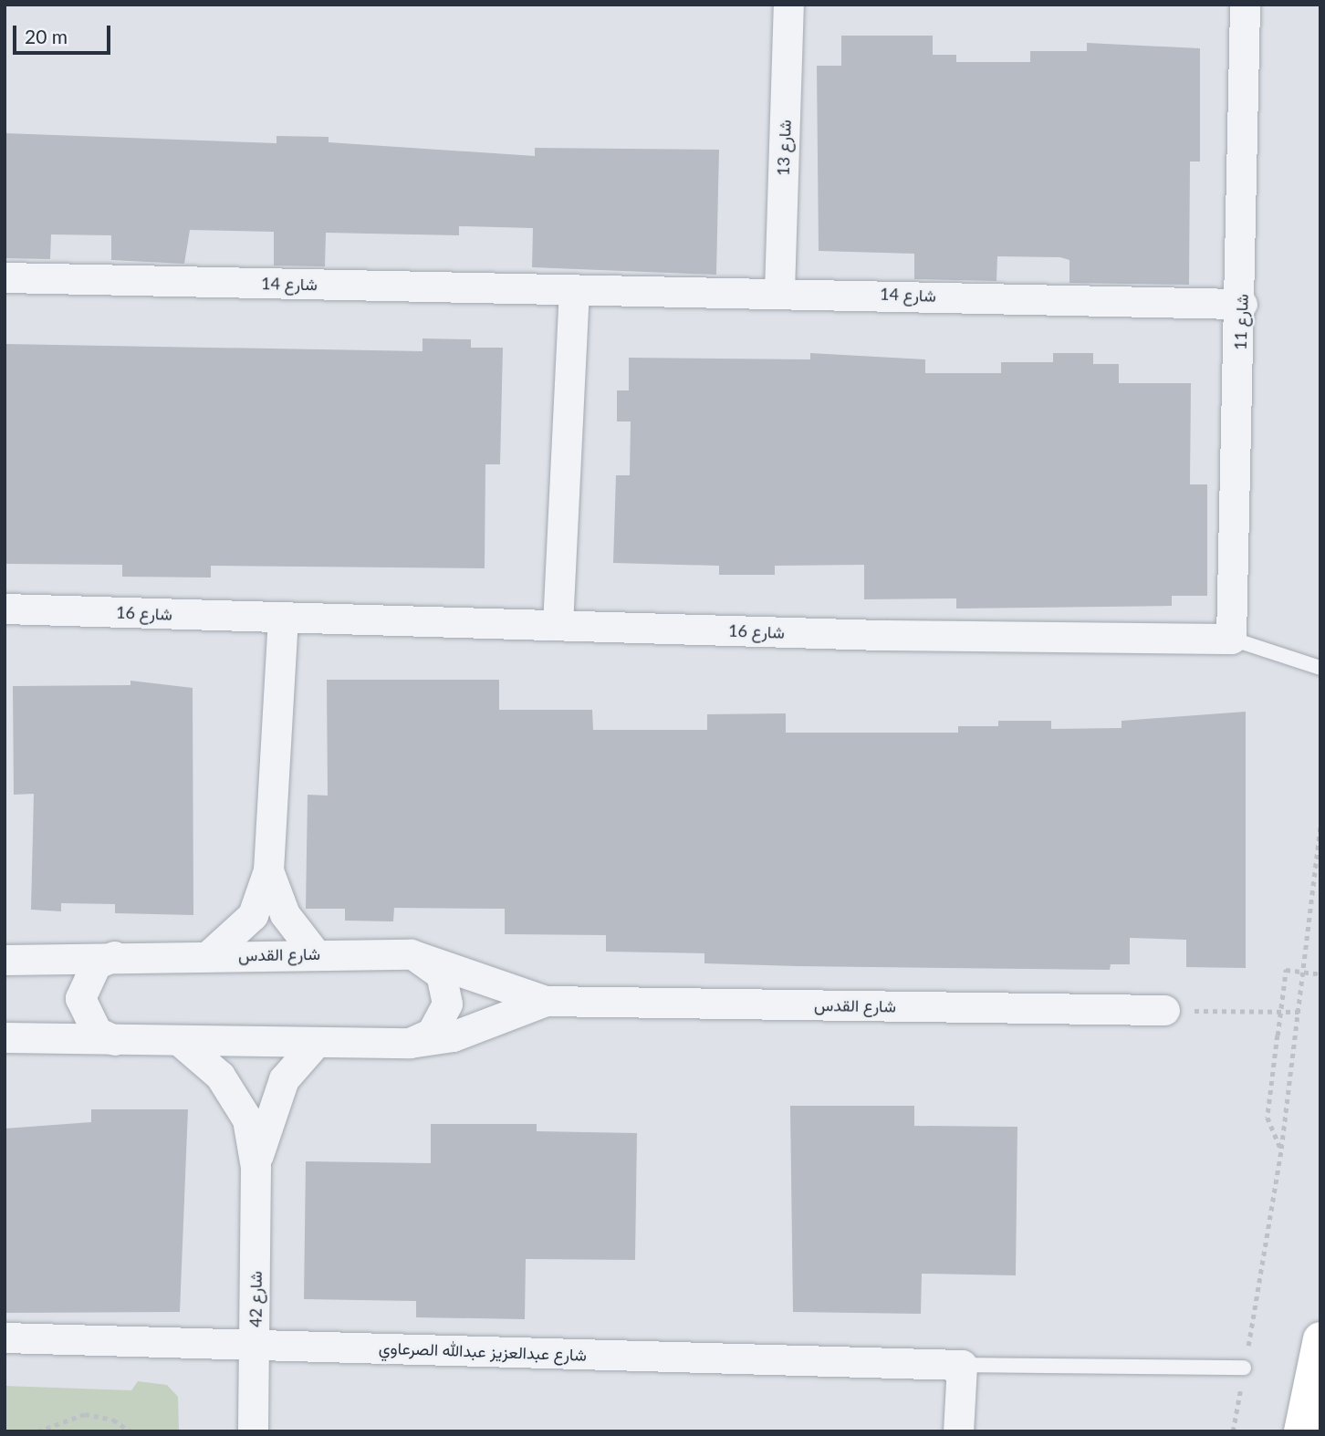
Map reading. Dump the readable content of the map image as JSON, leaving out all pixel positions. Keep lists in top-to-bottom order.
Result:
{
  "streets": {
    "street": [
      "شارع 13",
      "شارع 14",
      "شارع 11",
      "شارع 16",
      "شارع القدس",
      "شارع 42",
      "شارع عبدالعزيز عبدالله الصرعاوي"
    ]
  },
  "crossings": [
    ["شارع 13", "شارع 14"],
    ["شارع 14", "شارع 11"],
    ["شارع 11", "شارع 16"],
    ["شارع القدس", "شارع 42"],
    ["شارع 42", "شارع عبدالعزيز عبدالله الصرعاوي"]
  ],
  "scale_bar": "20 m"
}
